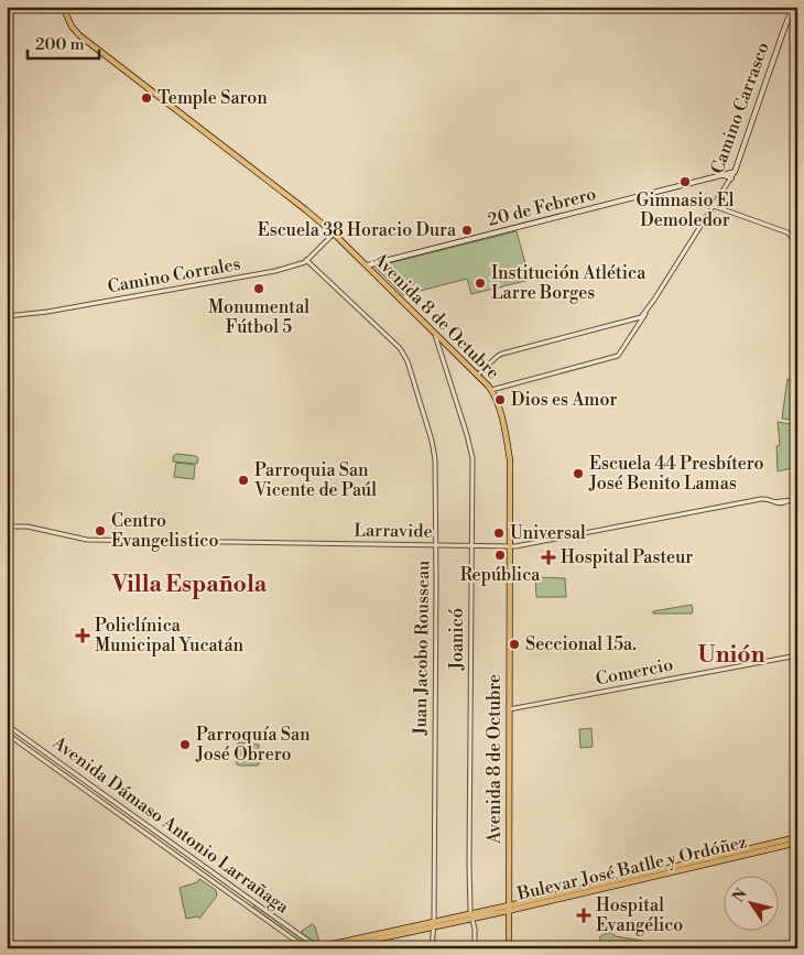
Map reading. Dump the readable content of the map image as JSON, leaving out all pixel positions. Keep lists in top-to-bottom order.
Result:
{
  "streets": {
    "main road": [
      "Camino Carrasco",
      "20 de Febrero",
      "Avenida 8 de Octubre",
      "Bulevar José Batlle y Ordóñez"
    ],
    "street": [
      "Camino Corrales",
      "Larravide",
      "Joanicó",
      "Juan Jacobo Rousseau",
      "Comercio",
      "Avenida Dámaso Antonio Larrañaga"
    ]
  },
  "crossings": [
    ["Camino Carrasco", "20 de Febrero"],
    ["Camino Carrasco", "Avenida 8 de Octubre"],
    ["20 de Febrero", "Avenida 8 de Octubre"],
    ["Camino Corrales", "Avenida 8 de Octubre"],
    ["Camino Corrales", "Juan Jacobo Rousseau"],
    ["Avenida 8 de Octubre", "Larravide"],
    ["Avenida 8 de Octubre", "Joanicó"],
    ["Avenida 8 de Octubre", "Comercio"],
    ["Avenida 8 de Octubre", "Bulevar José Batlle y Ordóñez"],
    ["Larravide", "Joanicó"],
    ["Larravide", "Juan Jacobo Rousseau"],
    ["Joanicó", "Bulevar José Batlle y Ordóñez"],
    ["Juan Jacobo Rousseau", "Bulevar José Batlle y Ordóñez"],
    ["Avenida Dámaso Antonio Larrañaga", "Bulevar José Batlle y Ordóñez"]
  ],
  "districts": ["Villa Española", "Unión"],
  "places": {
    "other": [
      "Temple Saron",
      "Gimnasio El Demoledor",
      "Escuela 38 Horacio Dura",
      "Institución Atlética Larre Borges",
      "Monumental Fútbol 5",
      "Dios es Amor",
      "Escuela 44 Presbítero José Benito Lamas",
      "Parroquia San Vicente de Paúl",
      "Centro Evangelistico",
      "Universal",
      "República",
      "Seccional 15a.",
      "Parroquía San José Obrero"
    ],
    "health": ["Hospital Pasteur", "Policlínica Municipal Yucatán", "Hospital Evangélico"]
  },
  "scale_bar": "200 m",
  "north": "top left"
}
